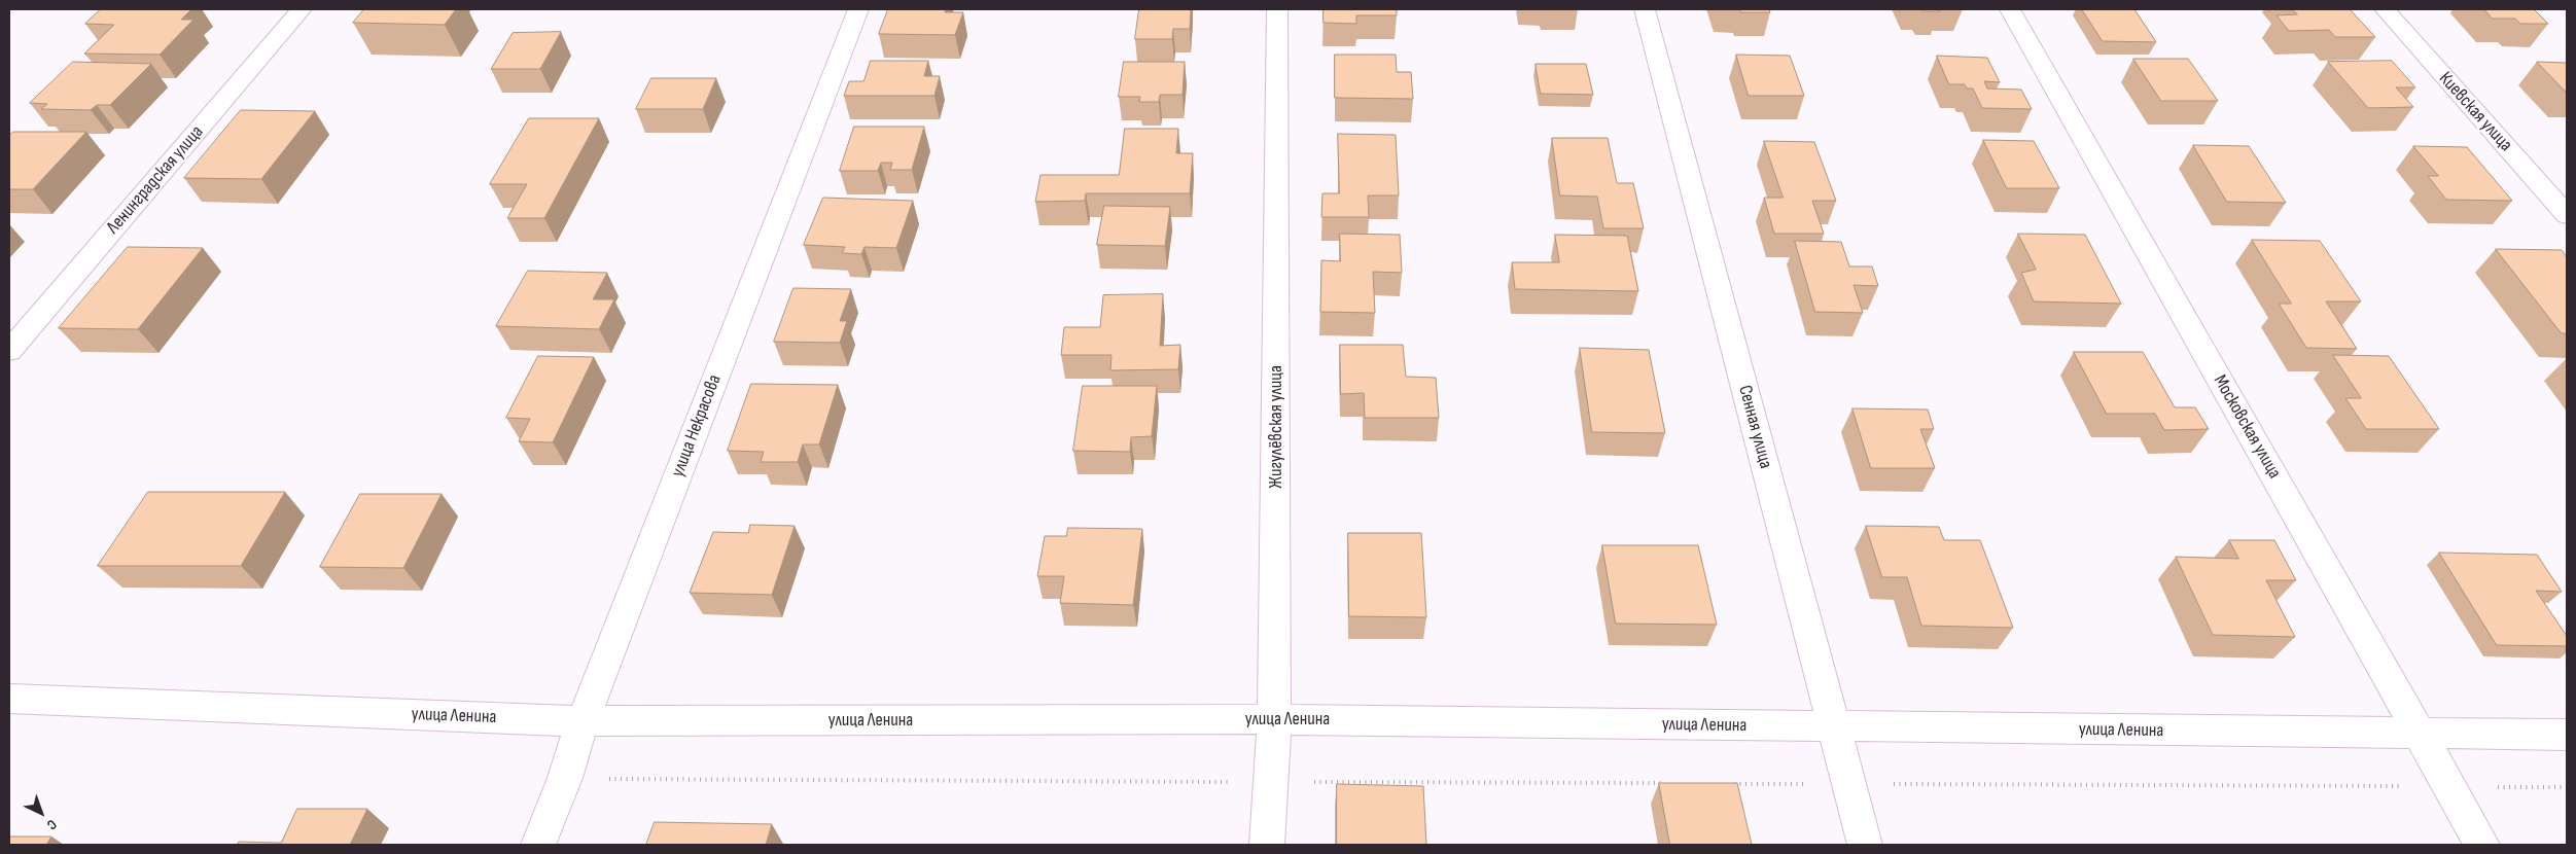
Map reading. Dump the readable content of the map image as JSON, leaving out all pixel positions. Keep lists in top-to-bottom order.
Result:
{
  "streets": {
    "street": [
      "Киевская улица",
      "Ленинградская улица",
      "улица Некрасова",
      "Жигулёвская улица",
      "Сенная улица",
      "Московская улица",
      "улица Ленина"
    ]
  },
  "crossings": [
    ["улица Некрасова", "улица Ленина"],
    ["Жигулёвская улица", "улица Ленина"],
    ["Сенная улица", "улица Ленина"],
    ["Московская улица", "улица Ленина"]
  ],
  "north": "bottom right"
}
